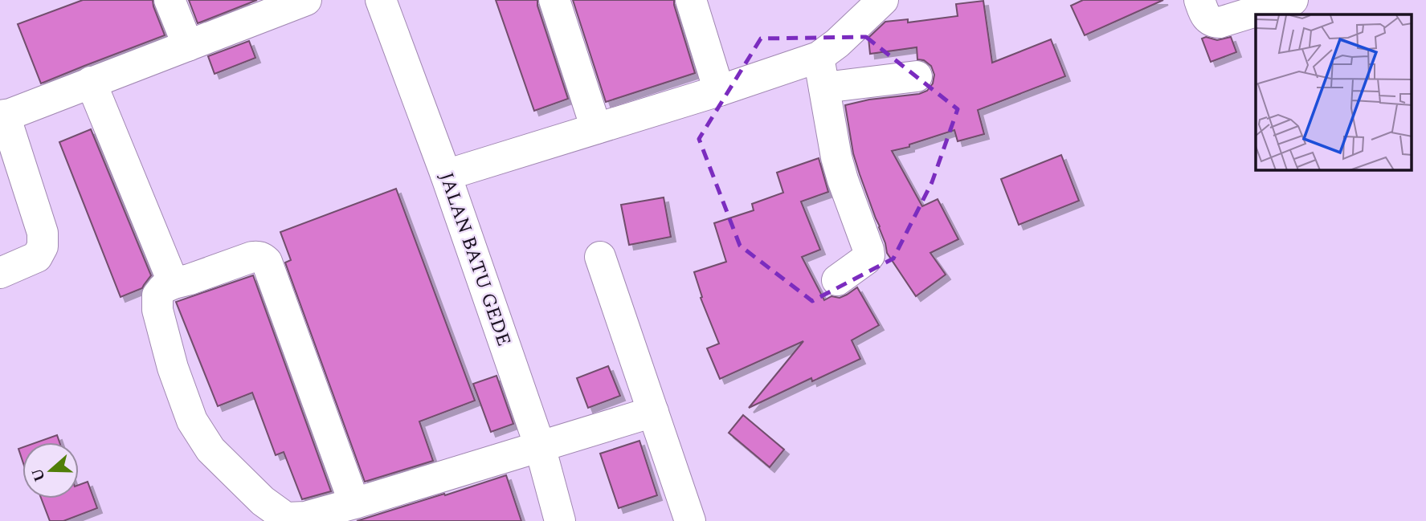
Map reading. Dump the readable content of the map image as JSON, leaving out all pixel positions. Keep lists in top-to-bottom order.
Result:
{
  "streets": {
    "street": ["JALAN BATU GEDE"]
  },
  "north": "left"
}
